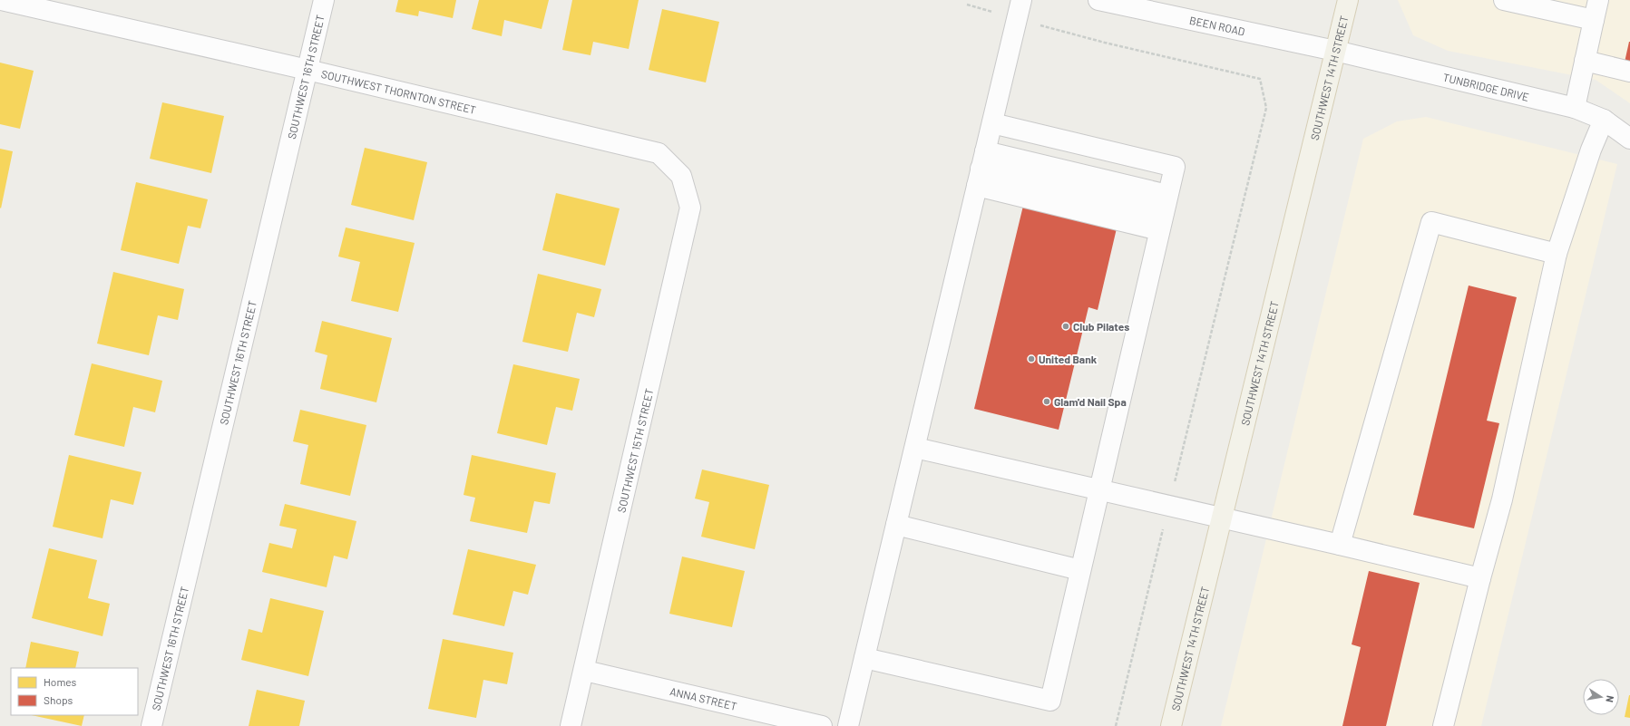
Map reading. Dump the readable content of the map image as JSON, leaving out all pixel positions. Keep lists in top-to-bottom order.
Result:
{
  "streets": {
    "main road": ["SOUTHWEST 14TH STREET"],
    "street": [
      "BEEN ROAD",
      "SOUTHWEST 16TH STREET",
      "TUNBRIDGE DRIVE",
      "SOUTHWEST THORNTON STREET",
      "SOUTHWEST 15TH STREET",
      "ANNA STREET"
    ]
  },
  "crossings": [
    ["BEEN ROAD", "SOUTHWEST 14TH STREET"],
    ["BEEN ROAD", "TUNBRIDGE DRIVE"],
    ["SOUTHWEST 16TH STREET", "SOUTHWEST THORNTON STREET"],
    ["SOUTHWEST 14TH STREET", "TUNBRIDGE DRIVE"],
    ["SOUTHWEST THORNTON STREET", "SOUTHWEST 15TH STREET"],
    ["SOUTHWEST 15TH STREET", "ANNA STREET"]
  ],
  "places": ["Club Pilates", "United Bank", "Glam'd Nail Spa"],
  "legend": ["Homes", "Shops"],
  "north": "right"
}
